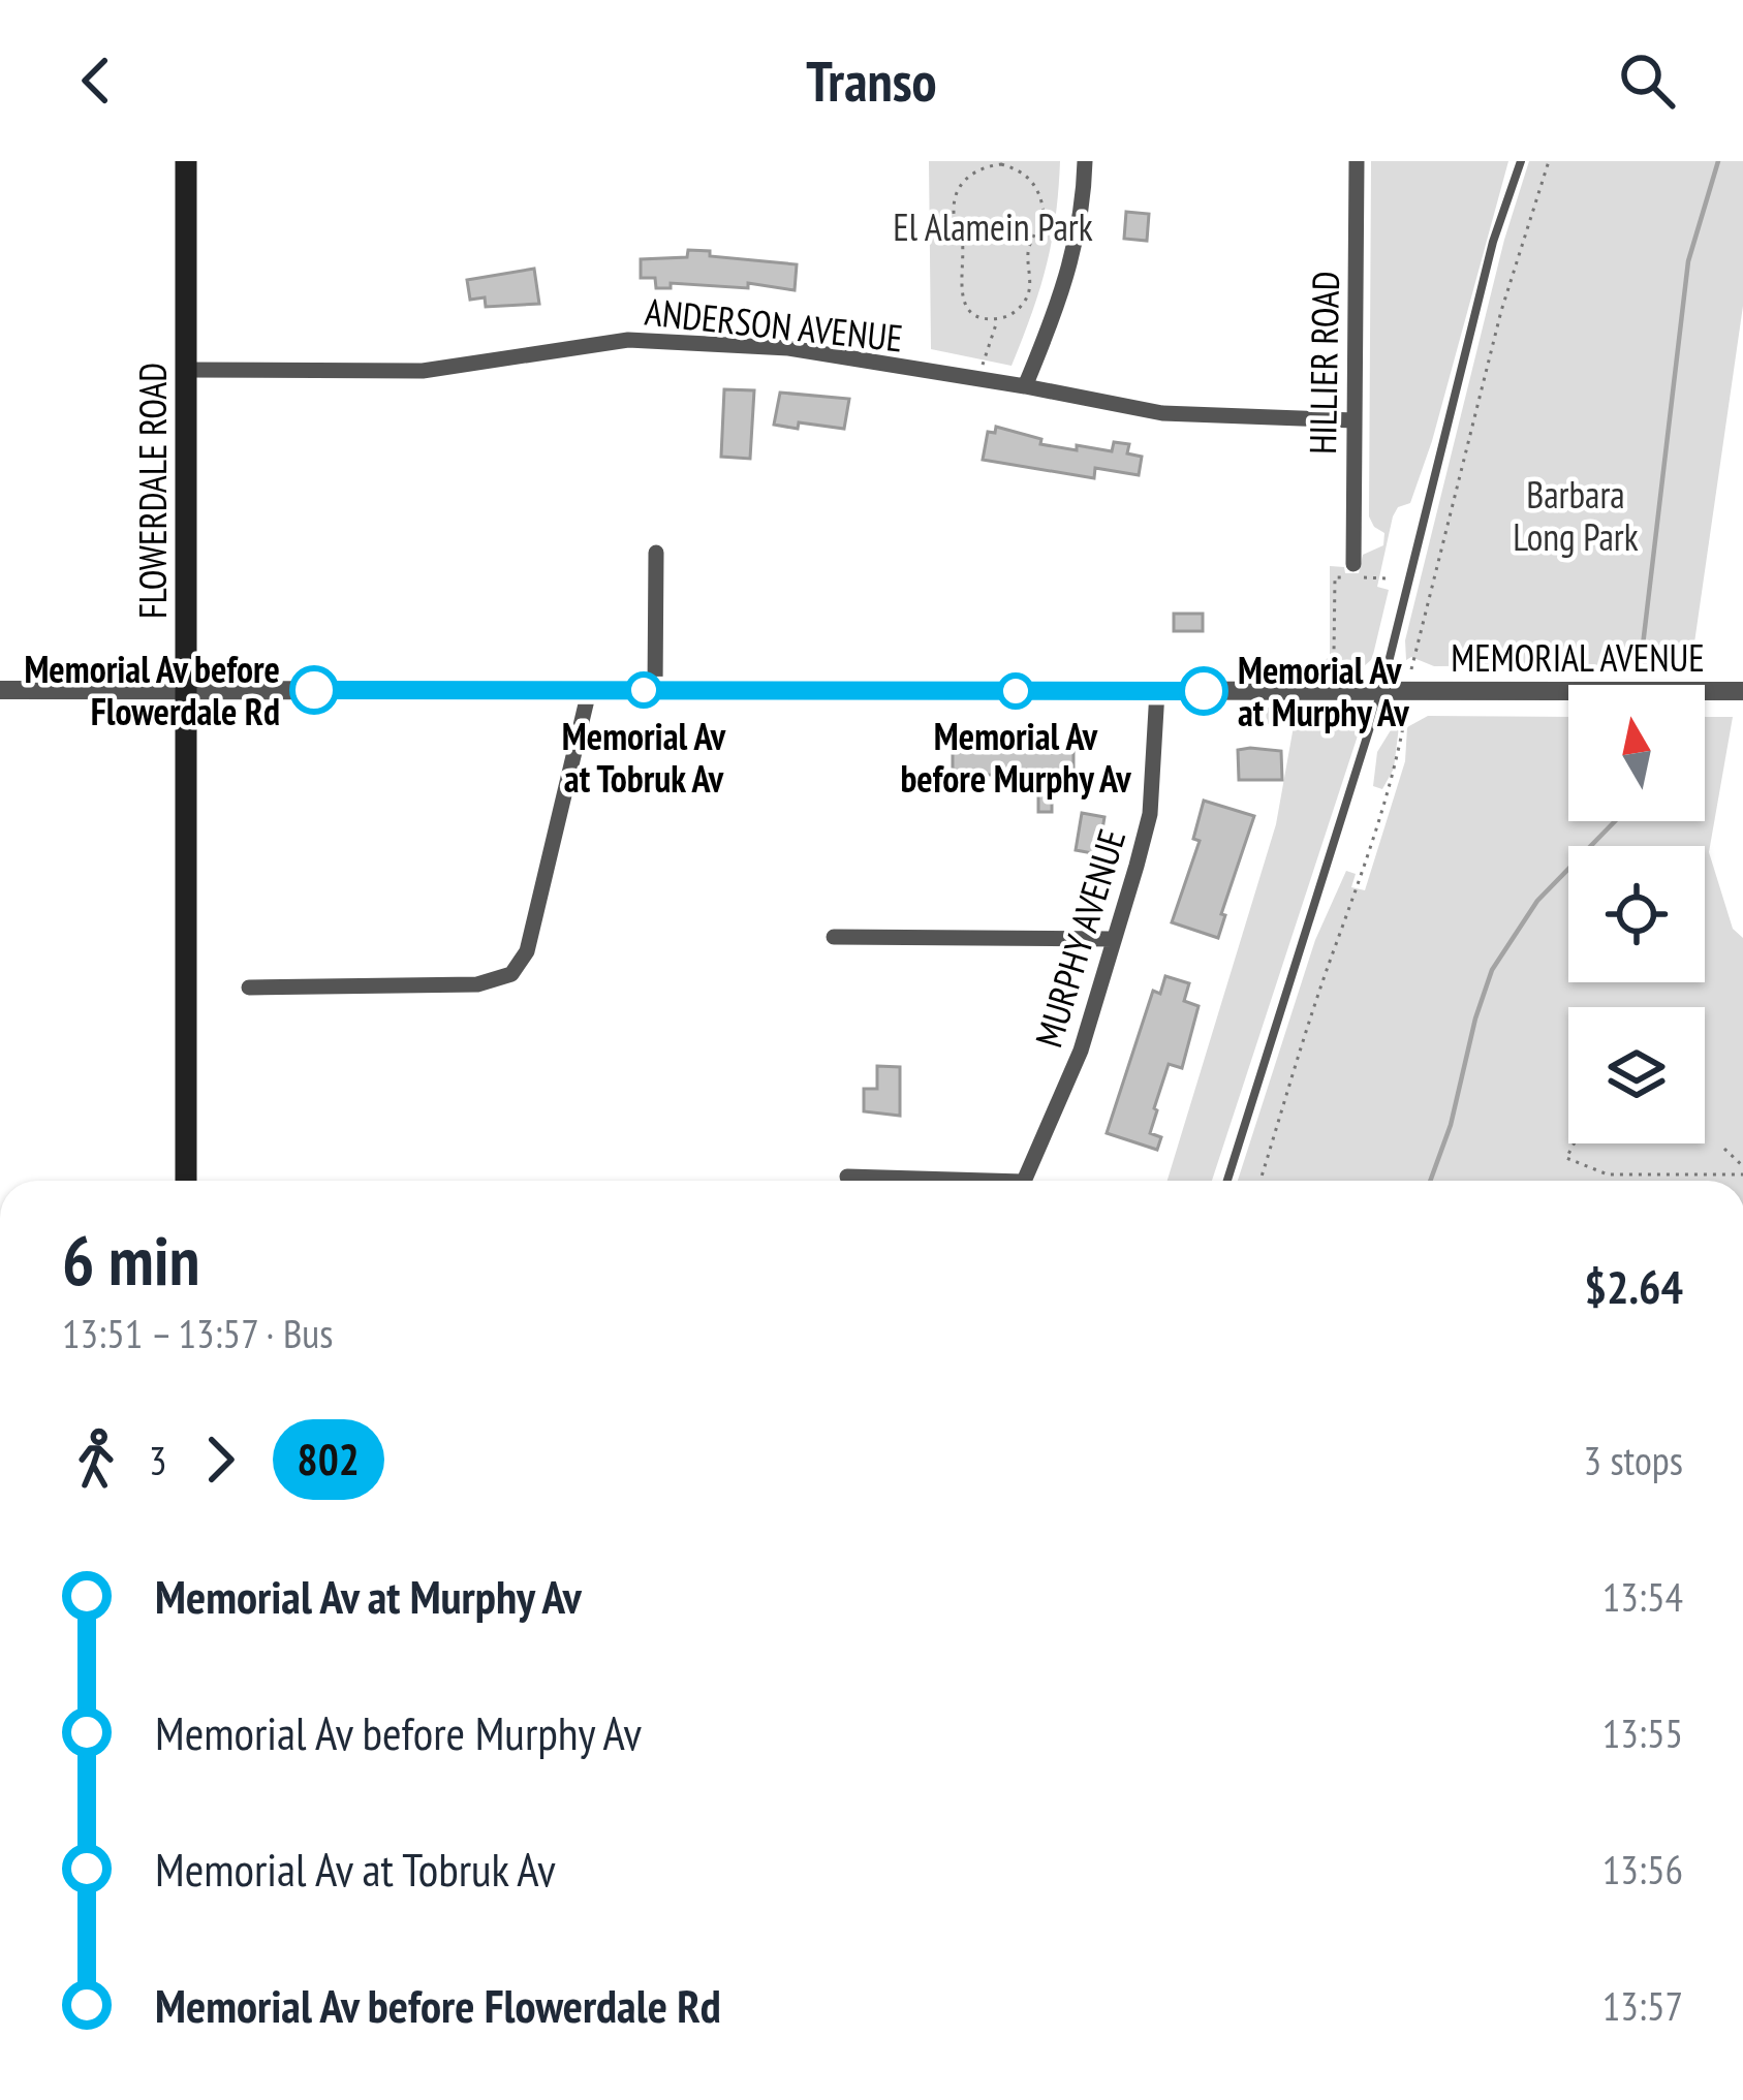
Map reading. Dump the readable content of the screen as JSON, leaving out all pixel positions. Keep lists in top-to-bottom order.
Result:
{
  "streets": {
    "main road": ["FLOWERDALE ROAD"],
    "street": [
      "ANDERSON AVENUE",
      "HILLIER ROAD",
      "MEMORIAL AVENUE",
      "MURPHY AVENUE"
    ]
  },
  "crossings": [
    ["ANDERSON AVENUE", "HILLIER ROAD"],
    ["ANDERSON AVENUE", "FLOWERDALE ROAD"],
    ["FLOWERDALE ROAD", "MEMORIAL AVENUE"],
    ["MEMORIAL AVENUE", "MURPHY AVENUE"]
  ],
  "parks": ["El Alamein Park", "Barbara Long Park"],
  "places": [
    "Memorial Av before Flowerdale Rd",
    "Memorial Av at Tobruk Av",
    "Memorial Av before Murphy Av",
    "Memorial Av at Murphy Av"
  ],
  "lines": ["bus line 802"],
  "north": "top",
  "page": {
    "header": "Transo",
    "heading": ["6 min", "13:51 – 13:57 · Bus", "$2.64"],
    "legs": ["3", "802", "3 stops"],
    "list": [
      {
        "name": "Memorial Av at Murphy Av",
        "value": "13:54"
      },
      {
        "name": "Memorial Av before Murphy Av",
        "value": "13:55"
      },
      {
        "name": "Memorial Av at Tobruk Av",
        "value": "13:56"
      },
      {
        "name": "Memorial Av before Flowerdale Rd",
        "value": "13:57"
      }
    ]
  }
}
